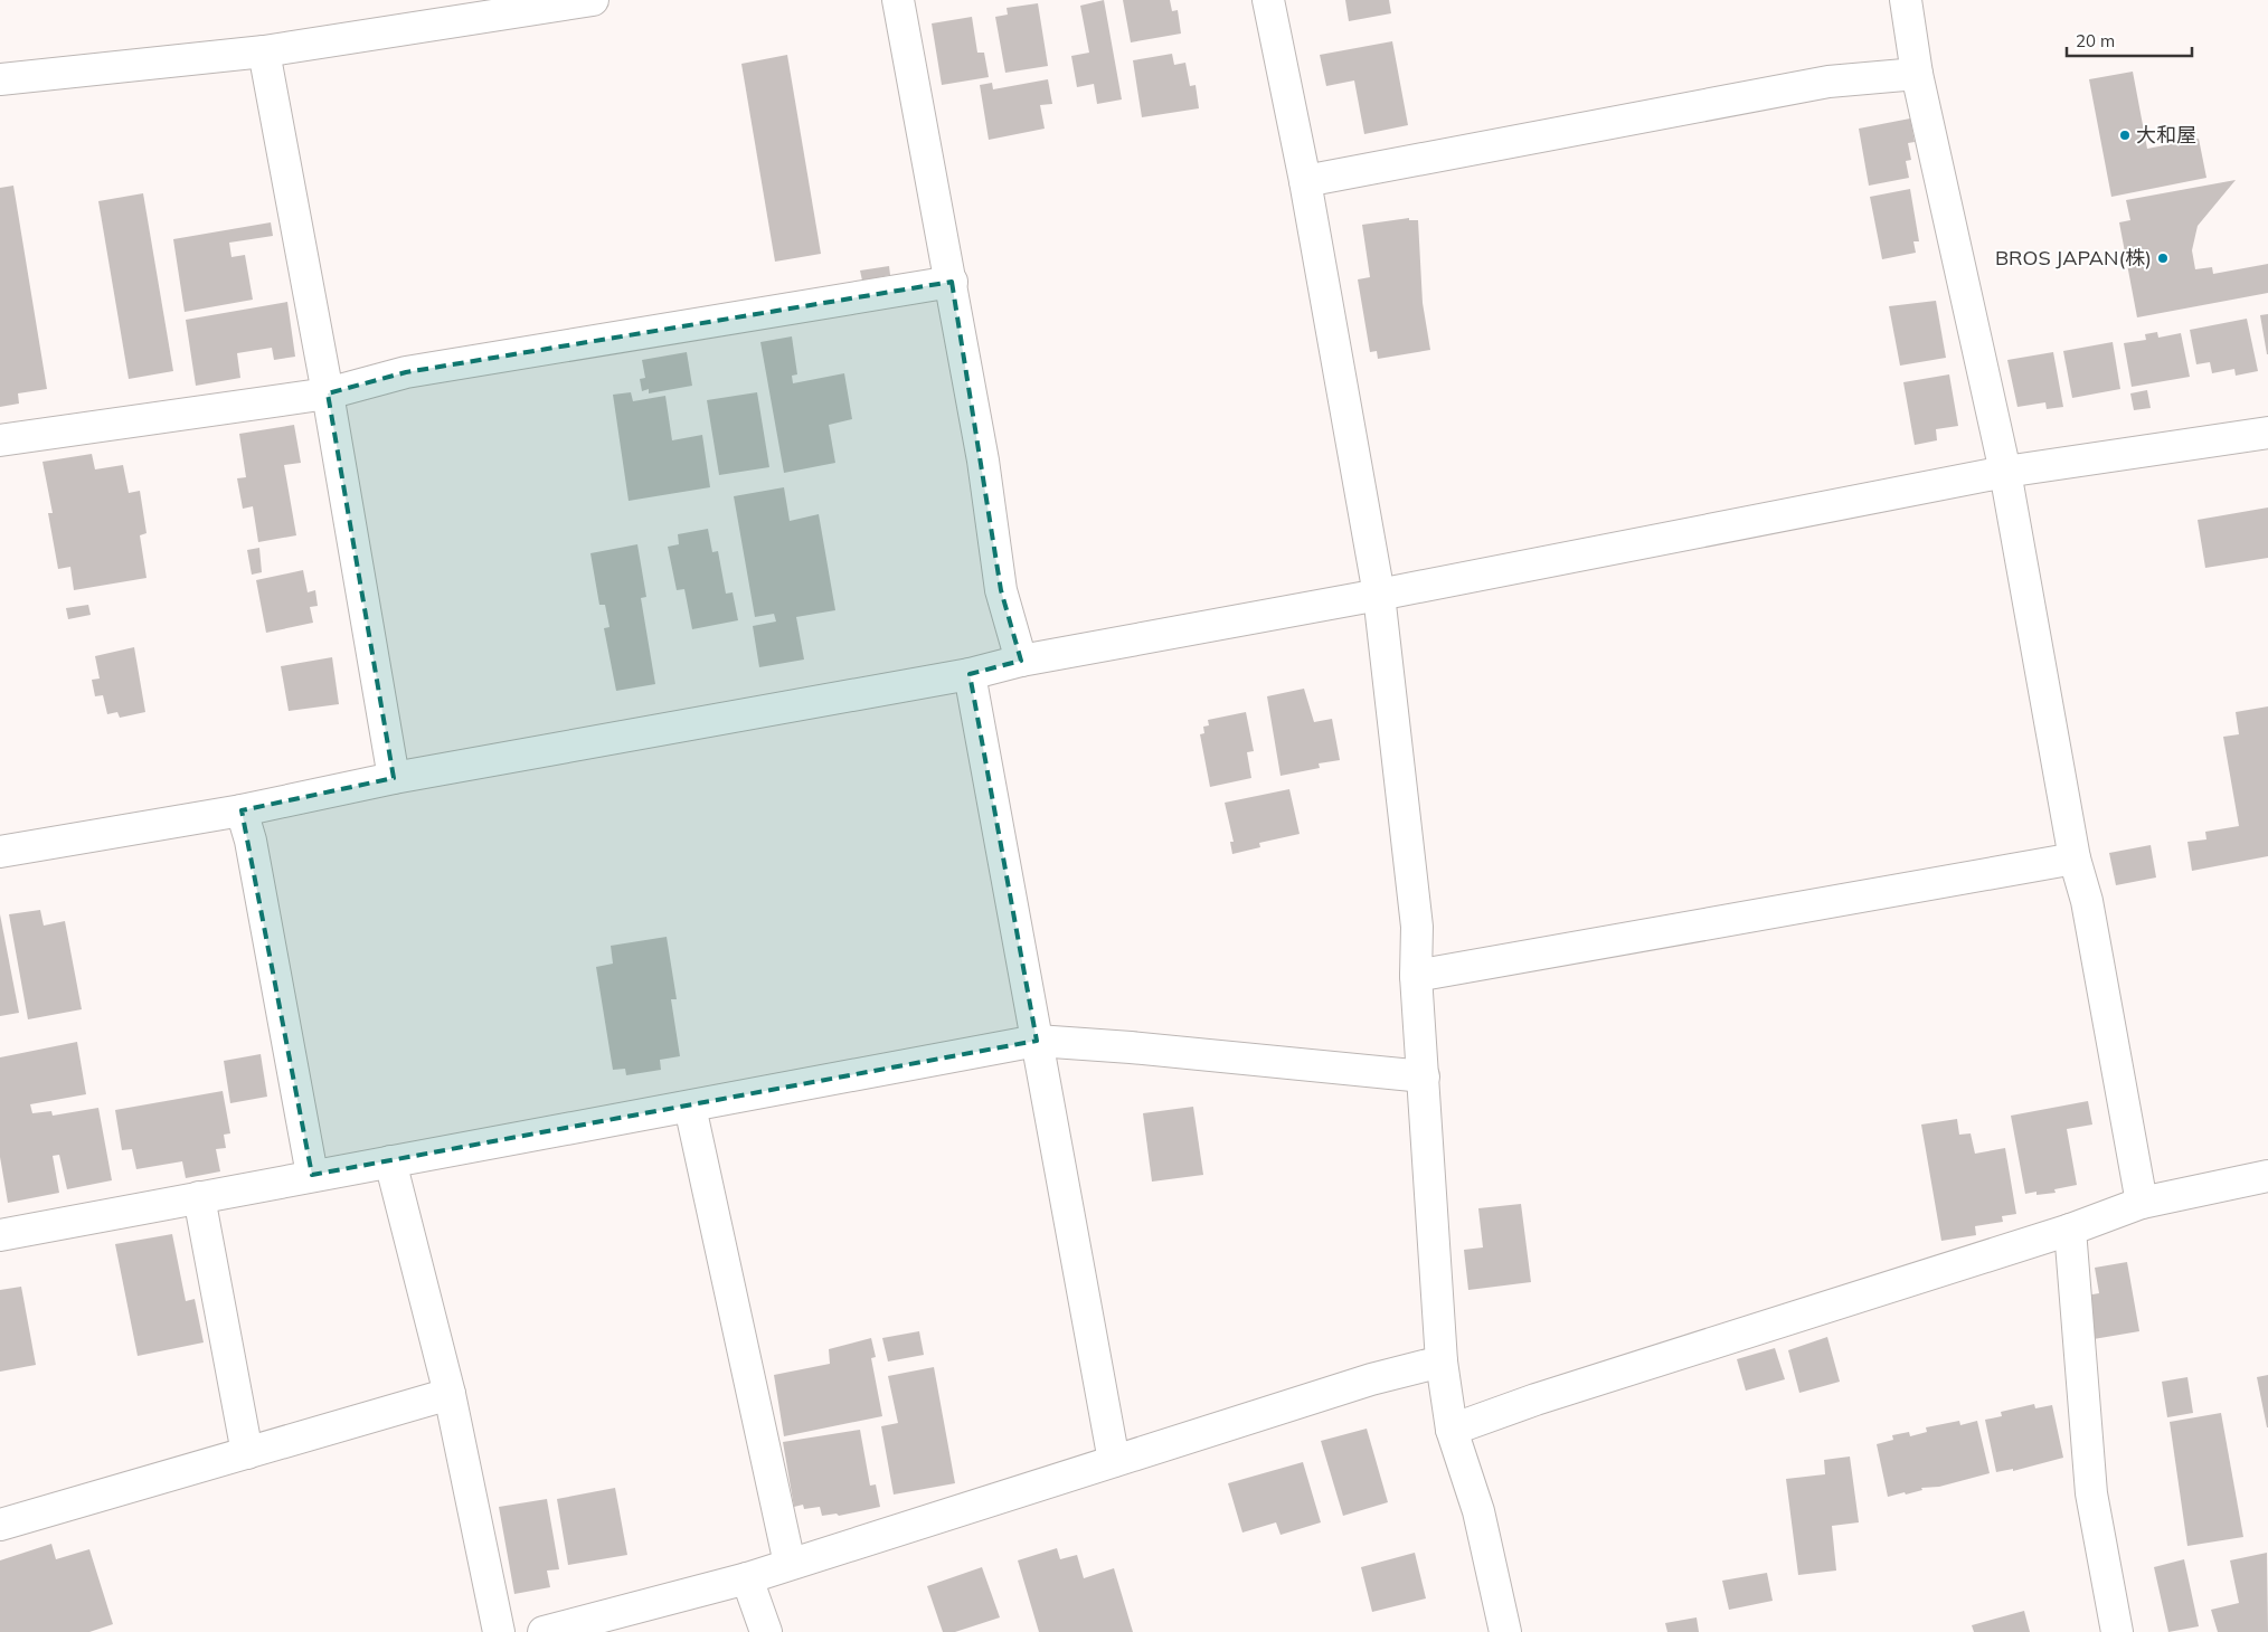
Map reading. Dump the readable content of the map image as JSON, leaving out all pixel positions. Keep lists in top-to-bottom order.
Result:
{
  "places": ["大和屋", "BROS JAPAN(株)"],
  "scale_bar": "20 m"
}
